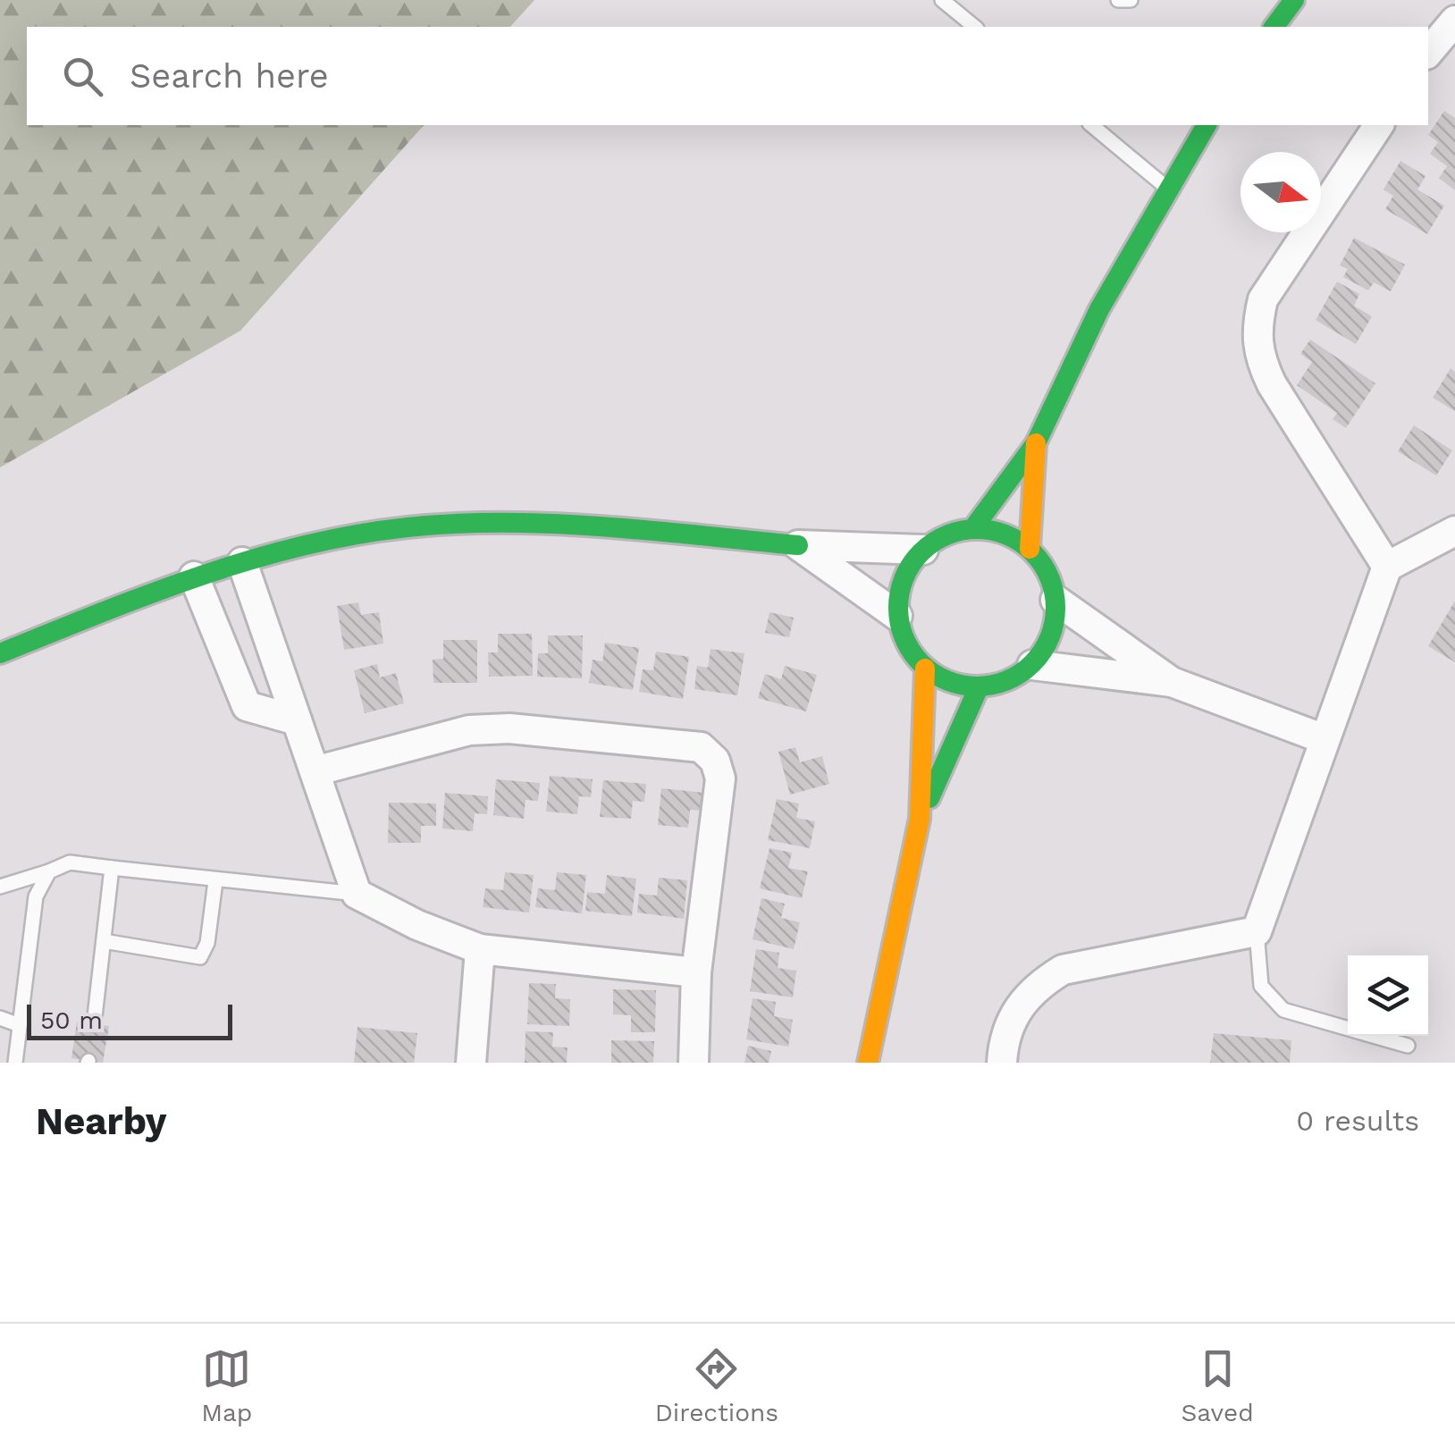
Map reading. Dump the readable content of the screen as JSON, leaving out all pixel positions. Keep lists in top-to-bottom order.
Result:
{
  "scale_bar": "50 m",
  "north": "right",
  "page": {
    "search": "Search here",
    "scale": "50 m",
    "heading": ["Nearby", "0 results"],
    "nav": ["Map", "Directions", "Saved"]
  }
}
